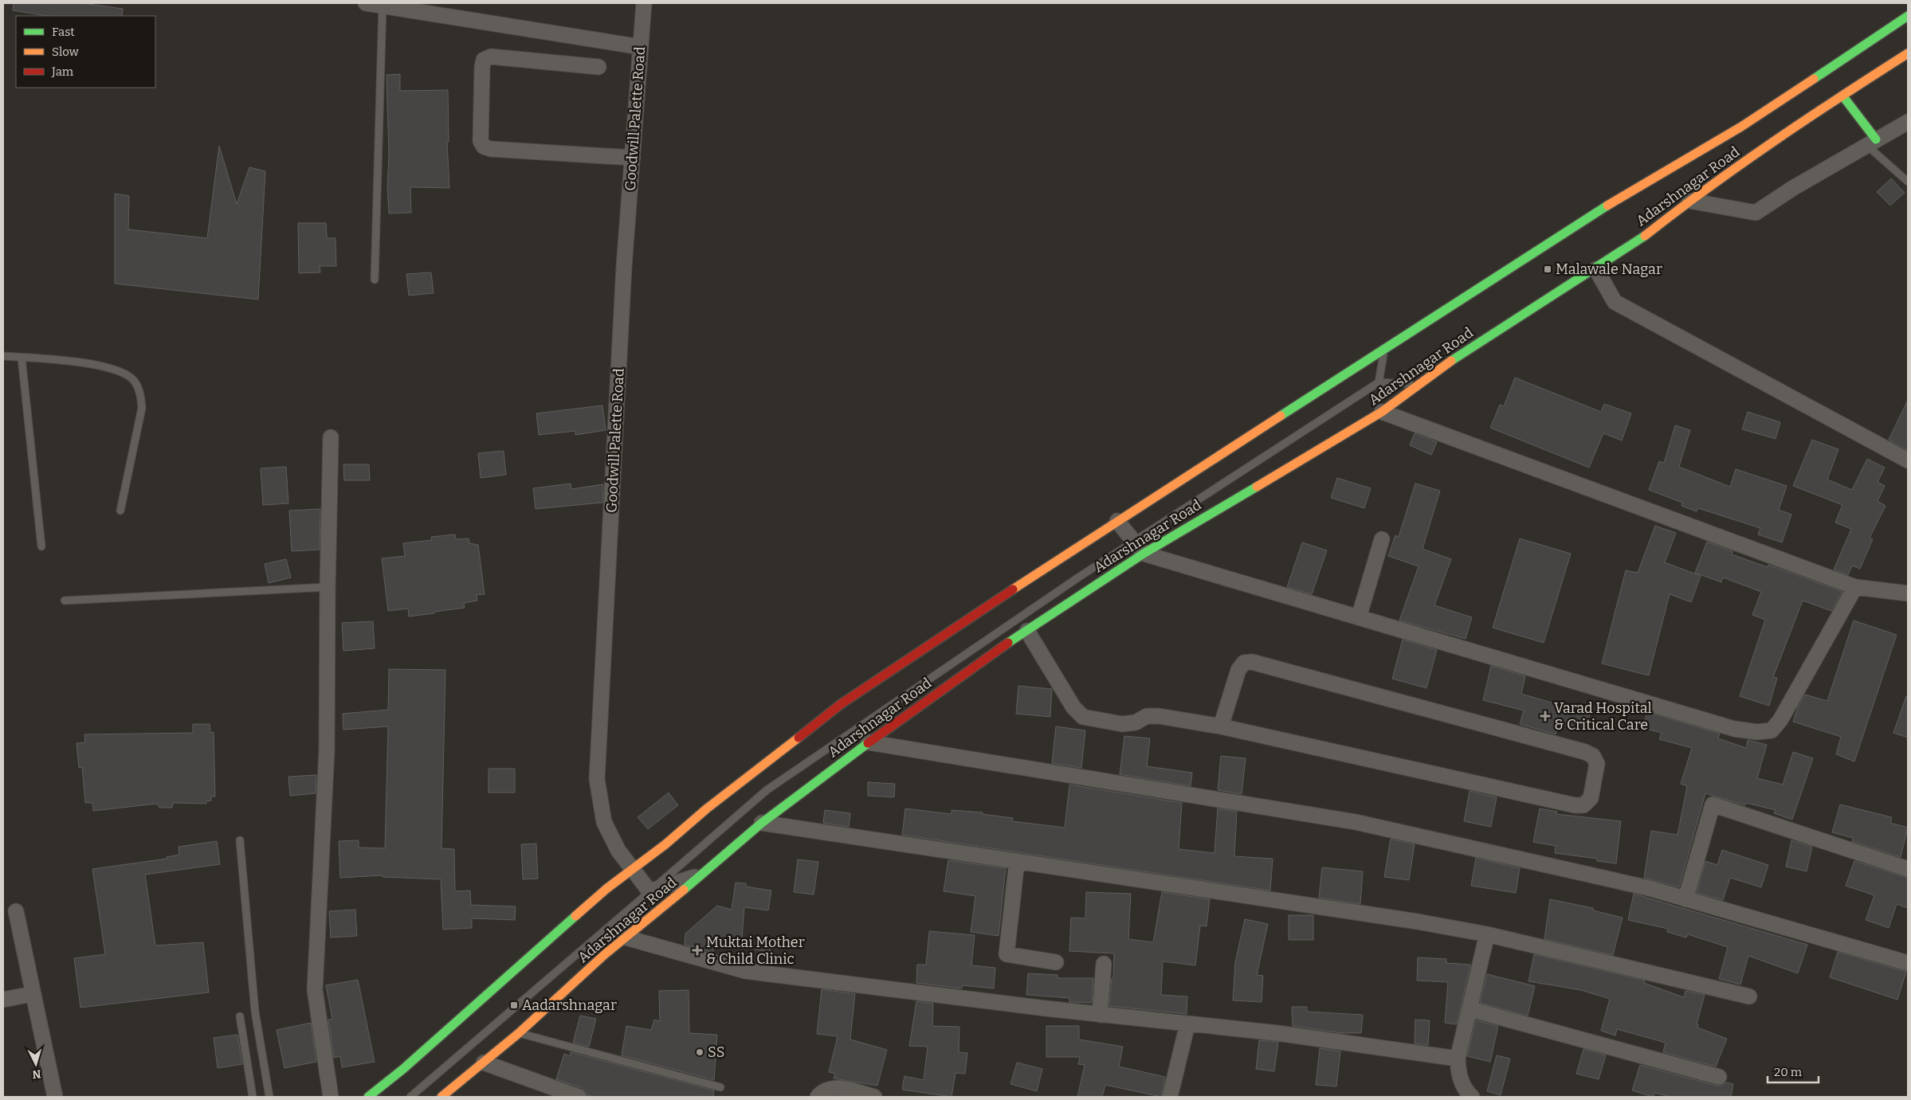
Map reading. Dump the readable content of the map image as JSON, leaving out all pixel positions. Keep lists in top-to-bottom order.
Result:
{
  "streets": {
    "main road": ["Adarshnagar Road"],
    "street": ["Goodwill Palette Road"]
  },
  "crossings": [
    ["Goodwill Palette Road", "Adarshnagar Road"]
  ],
  "places": {
    "transit": ["Malawale Nagar", "Aadarshnagar"],
    "health": ["Varad Hospital & Critical Care", "Muktai Mother & Child Clinic"],
    "other": ["SS"]
  },
  "legend": ["Fast", "Slow", "Jam"],
  "scale_bar": "20 m",
  "north": "bottom"
}
